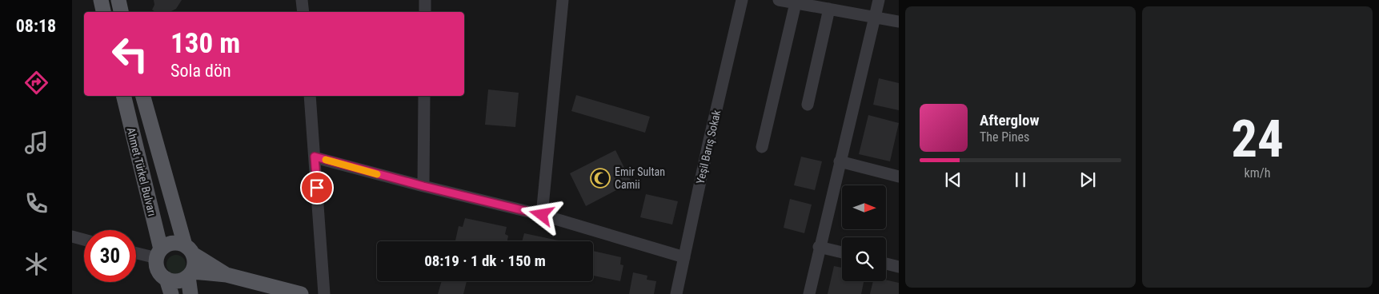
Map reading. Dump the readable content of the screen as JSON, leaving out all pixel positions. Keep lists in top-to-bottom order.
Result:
{
  "streets": {
    "main road": ["Ahmet Türkel Bulvarı"],
    "street": ["Yeşil Barış Sokak"]
  },
  "places": {
    "mosque": ["Emir Sultan Camii"]
  },
  "north": "right",
  "page": {
    "tabs": "08:18",
    "tile": ["24", "km/h"],
    "turn": ["130 m", "Sola dön"],
    "song": ["Afterglow", "The Pines"],
    "limit": "30",
    "trip": "08:19 · 1 dk · 150 m"
  }
}
